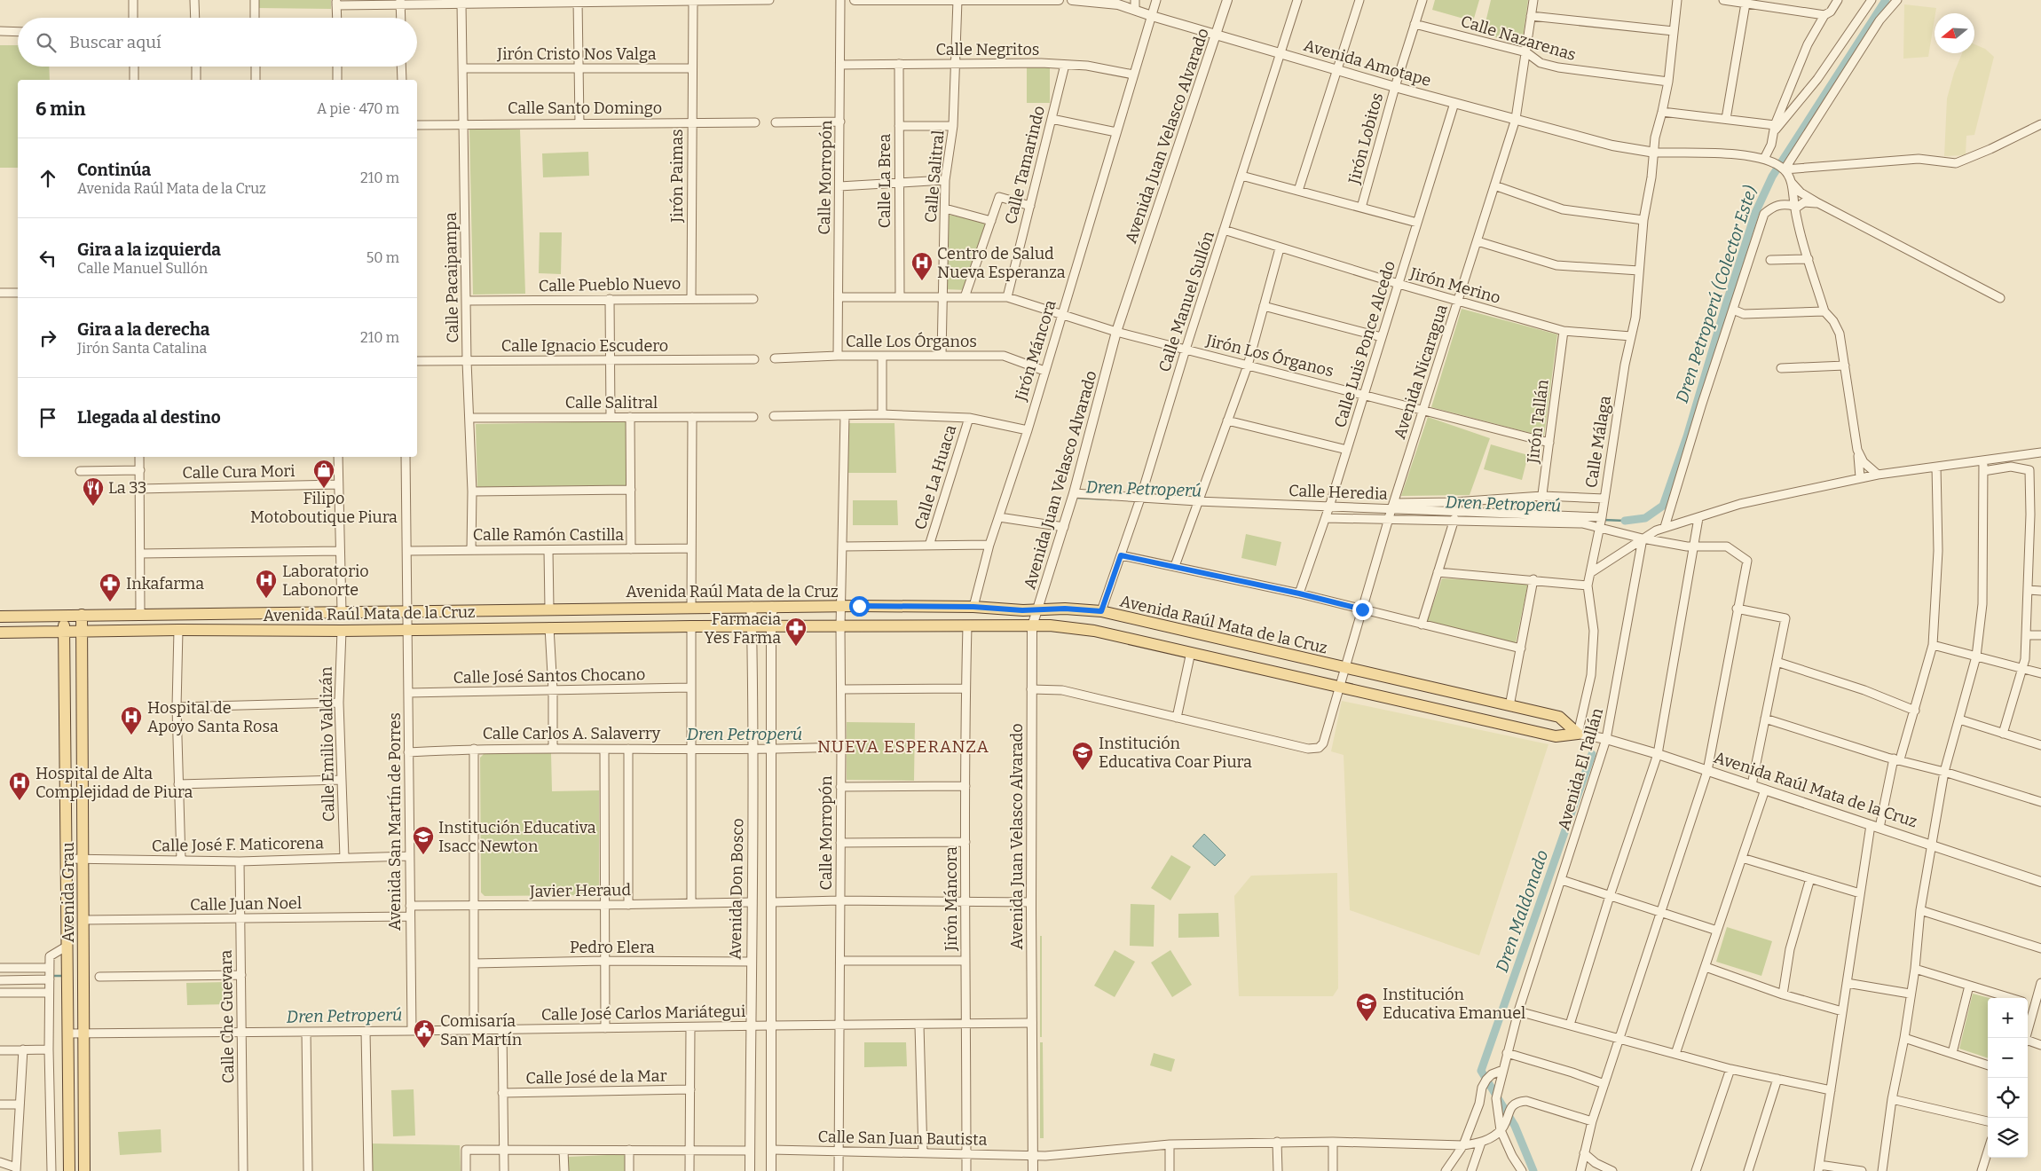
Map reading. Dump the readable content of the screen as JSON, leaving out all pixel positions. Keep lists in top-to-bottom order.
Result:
{
  "streets": {
    "main road": ["Avenida Raúl Mata de la Cruz", "Avenida Don Bosco", "Avenida Grau"],
    "street": [
      "Calle Nazarenas",
      "Calle Negritos",
      "Jirón Cristo Nos Valga",
      "Avenida Amotape",
      "Calle Santo Domingo",
      "Avenida Juan Velasco Alvarado",
      "Jirón Lobitos",
      "Calle Tamarindo",
      "Jirón Paimas",
      "Calle Salitral",
      "Calle Morropón",
      "Calle La Brea",
      "Calle Pacaipampa",
      "Calle Pueblo Nuevo",
      "Jirón Merino",
      "Calle Manuel Sullón",
      "Calle Los Órganos",
      "Calle Luis Ponce Alcedo",
      "Calle Ignacio Escudero",
      "Jirón Máncora",
      "Jirón Los Órganos",
      "Avenida Nicaragua",
      "Jirón Tallán",
      "Calle Málaga",
      "Calle Cura Mori",
      "Calle La Huaca",
      "Calle Heredia",
      "Calle Ramón Castilla",
      "Calle José Santos Chocano",
      "Calle Carlos A. Salaverry",
      "Calle Emilio Valdizán",
      "Avenida El Tallán",
      "Avenida San Martín de Porres",
      "Calle José F. Maticorena",
      "Javier Heraud",
      "Calle Juan Noel",
      "Pedro Elera",
      "Calle José Carlos Mariátegui",
      "Calle Che Guevara",
      "Calle José de la Mar",
      "Calle San Juan Bautista"
    ]
  },
  "crossings": [
    ["Calle Nazarenas", "Jirón Lobitos"],
    ["Calle Nazarenas", "Avenida Nicaragua"],
    ["Calle Nazarenas", "Calle Málaga"],
    ["Calle Negritos", "Calle Tamarindo"],
    ["Calle Negritos", "Calle Salitral"],
    ["Calle Negritos", "Calle Morropón"],
    ["Calle Negritos", "Calle La Brea"],
    ["Calle Negritos", "Jirón Máncora"],
    ["Jirón Cristo Nos Valga", "Jirón Paimas"],
    ["Jirón Cristo Nos Valga", "Calle Pacaipampa"],
    ["Avenida Amotape", "Avenida Juan Velasco Alvarado"],
    ["Avenida Amotape", "Jirón Lobitos"],
    ["Avenida Amotape", "Calle Manuel Sullón"],
    ["Avenida Amotape", "Calle Luis Ponce Alcedo"],
    ["Avenida Amotape", "Jirón Máncora"],
    ["Avenida Amotape", "Avenida Nicaragua"],
    ["Avenida Amotape", "Calle Málaga"],
    ["Calle Santo Domingo", "Jirón Paimas"],
    ["Calle Santo Domingo", "Calle Pacaipampa"],
    ["Avenida Juan Velasco Alvarado", "Jirón Los Órganos"],
    ["Avenida Juan Velasco Alvarado", "Calle Heredia"],
    ["Avenida Juan Velasco Alvarado", "Avenida Raúl Mata de la Cruz"],
    ["Avenida Juan Velasco Alvarado", "Calle José Carlos Mariátegui"],
    ["Avenida Juan Velasco Alvarado", "Calle San Juan Bautista"],
    ["Calle Tamarindo", "Jirón Los Órganos"],
    ["Jirón Paimas", "Calle Pueblo Nuevo"],
    ["Calle Salitral", "Calle Pacaipampa"],
    ["Calle Salitral", "Calle Los Órganos"],
    ["Calle Salitral", "Jirón Los Órganos"],
    ["Calle Morropón", "Calle Los Órganos"],
    ["Calle Morropón", "Jirón Los Órganos"],
    ["Calle Morropón", "Avenida Raúl Mata de la Cruz"],
    ["Calle Morropón", "Calle Carlos A. Salaverry"],
    ["Calle Morropón", "Calle José Carlos Mariátegui"],
    ["Calle Morropón", "Calle San Juan Bautista"],
    ["Calle La Brea", "Jirón Los Órganos"],
    ["Calle Pacaipampa", "Calle Pueblo Nuevo"],
    ["Calle Pacaipampa", "Calle Ignacio Escudero"],
    ["Calle Pacaipampa", "Calle Ramón Castilla"],
    ["Jirón Merino", "Calle Manuel Sullón"],
    ["Jirón Merino", "Calle Luis Ponce Alcedo"],
    ["Jirón Merino", "Avenida Nicaragua"],
    ["Jirón Merino", "Jirón Tallán"],
    ["Jirón Merino", "Calle Málaga"],
    ["Calle Manuel Sullón", "Jirón Los Órganos"],
    ["Calle Manuel Sullón", "Calle Heredia"],
    ["Calle Manuel Sullón", "Avenida Raúl Mata de la Cruz"],
    ["Calle Los Órganos", "Jirón Máncora"],
    ["Calle Luis Ponce Alcedo", "Jirón Los Órganos"],
    ["Calle Luis Ponce Alcedo", "Calle Heredia"],
    ["Jirón Máncora", "Jirón Los Órganos"],
    ["Jirón Máncora", "Avenida Raúl Mata de la Cruz"],
    ["Jirón Máncora", "Calle José Carlos Mariátegui"],
    ["Jirón Máncora", "Calle San Juan Bautista"],
    ["Jirón Los Órganos", "Avenida Nicaragua"],
    ["Jirón Los Órganos", "Jirón Tallán"],
    ["Avenida Nicaragua", "Calle Heredia"],
    ["Avenida Nicaragua", "Avenida Raúl Mata de la Cruz"],
    ["Jirón Tallán", "Calle Heredia"],
    ["Calle Málaga", "Calle Heredia"],
    ["Calle Málaga", "Avenida Raúl Mata de la Cruz"],
    ["Calle Ramón Castilla", "Avenida San Martín de Porres"],
    ["Avenida Raúl Mata de la Cruz", "Calle Emilio Valdizán"],
    ["Avenida Raúl Mata de la Cruz", "Avenida El Tallán"],
    ["Avenida Raúl Mata de la Cruz", "Avenida San Martín de Porres"],
    ["Avenida Raúl Mata de la Cruz", "Avenida Don Bosco"],
    ["Avenida Raúl Mata de la Cruz", "Avenida Grau"],
    ["Calle José Santos Chocano", "Avenida San Martín de Porres"],
    ["Calle Carlos A. Salaverry", "Avenida San Martín de Porres"],
    ["Calle Carlos A. Salaverry", "Avenida Don Bosco"],
    ["Calle Emilio Valdizán", "Calle José F. Maticorena"],
    ["Avenida San Martín de Porres", "Calle José F. Maticorena"],
    ["Avenida San Martín de Porres", "Javier Heraud"],
    ["Avenida San Martín de Porres", "Calle Juan Noel"],
    ["Avenida San Martín de Porres", "Calle José Carlos Mariátegui"],
    ["Calle José F. Maticorena", "Avenida Grau"],
    ["Calle José F. Maticorena", "Calle Che Guevara"],
    ["Avenida Don Bosco", "Javier Heraud"],
    ["Avenida Don Bosco", "Pedro Elera"],
    ["Avenida Don Bosco", "Calle José Carlos Mariátegui"],
    ["Avenida Grau", "Calle Juan Noel"],
    ["Avenida Grau", "Calle José Carlos Mariátegui"],
    ["Calle Juan Noel", "Calle Che Guevara"],
    ["Calle José Carlos Mariátegui", "Calle Che Guevara"]
  ],
  "districts": ["NUEVA ESPERANZA"],
  "water": ["Dren Petroperú (Colector Este)", "Dren Petroperú", "Dren Maldonado"],
  "places": {
    "hospital": [
      "Centro de Salud Nueva Esperanza",
      "Laboratorio Labonorte",
      "Hospital de Apoyo Santa Rosa",
      "Hospital de Alta Complejidad de Piura"
    ],
    "shop": ["Filipo Motoboutique Piura"],
    "restaurant": ["La 33"],
    "pharmacy": ["Inkafarma", "Farmacia Yes Farma"],
    "school or university": ["Institución Educativa Coar Piura", "Institución Educativa Isacc Newton", "Institución Educativa Emanuel"],
    "public building": ["Comisaría San Martín"]
  },
  "north": "left",
  "page": {
    "search": "Buscar aquí",
    "heading": ["6 min", "A pie · 470 m"],
    "list": [
      ["Continúa", "Avenida Raúl Mata de la Cruz", "210 m"],
      ["Gira a la izquierda", "Calle Manuel Sullón", "50 m"],
      ["Gira a la derecha", "Jirón Santa Catalina", "210 m"],
      "Llegada al destino"
    ],
    "map_buttons": ["+", "−"]
  }
}
